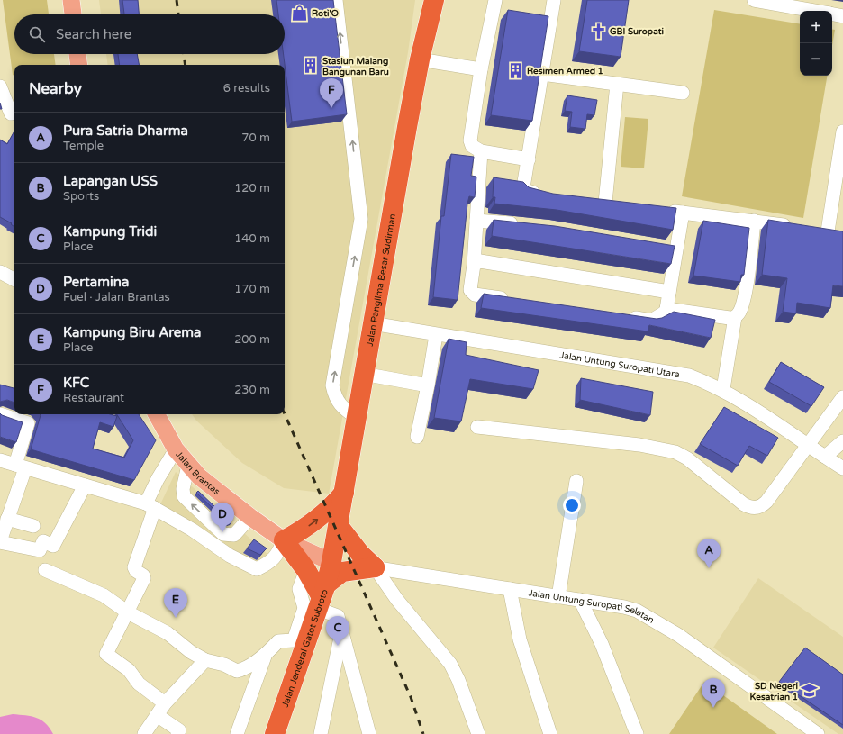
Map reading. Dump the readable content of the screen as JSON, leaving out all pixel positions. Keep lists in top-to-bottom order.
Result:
{
  "streets": {
    "highway": ["Jalan Panglima Besar Sudirman", "Jalan Jenderal Gatot Subroto"],
    "main road": ["Jalan Brantas"],
    "street": ["Jalan Untung Suropati Utara", "Jalan Untung Suropati Selatan"]
  },
  "crossings": [
    ["Jalan Panglima Besar Sudirman", "Jalan Untung Suropati Utara"],
    ["Jalan Panglima Besar Sudirman", "Jalan Brantas"],
    ["Jalan Panglima Besar Sudirman", "Jalan Untung Suropati Selatan"],
    ["Jalan Panglima Besar Sudirman", "Jalan Jenderal Gatot Subroto"],
    ["Jalan Brantas", "Jalan Untung Suropati Selatan"],
    ["Jalan Brantas", "Jalan Jenderal Gatot Subroto"],
    ["Jalan Untung Suropati Selatan", "Jalan Jenderal Gatot Subroto"]
  ],
  "places": {
    "shop": ["Roti'O"],
    "church": ["GBI Suropati"],
    "building": ["Stasiun Malang Bangunan Baru", "Resimen Armed 1"],
    "school or university": ["SD Negeri Kesatrian 1"]
  },
  "page": {
    "map_buttons": ["+", "−"],
    "search": "Search here",
    "heading": ["Nearby", "6 results"],
    "pins": [
      "F",
      "D",
      "A",
      "E",
      "C",
      "B"
    ],
    "list": [
      {
        "mark": "A",
        "name": "Pura Satria Dharma",
        "note": "Temple",
        "value": "70 m"
      },
      {
        "mark": "B",
        "name": "Lapangan USS",
        "note": "Sports",
        "value": "120 m"
      },
      {
        "mark": "C",
        "name": "Kampung Tridi",
        "note": "Place",
        "value": "140 m"
      },
      {
        "mark": "D",
        "name": "Pertamina",
        "note": "Fuel · Jalan Brantas",
        "value": "170 m"
      },
      {
        "mark": "E",
        "name": "Kampung Biru Arema",
        "note": "Place",
        "value": "200 m"
      },
      {
        "mark": "F",
        "name": "KFC",
        "note": "Restaurant",
        "value": "230 m"
      }
    ]
  }
}
